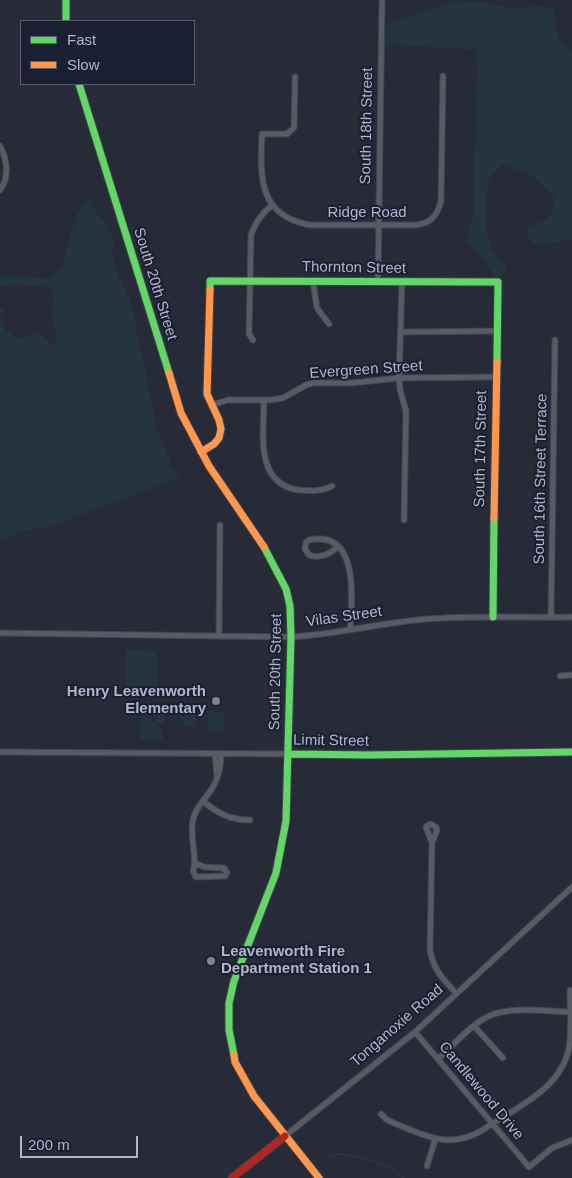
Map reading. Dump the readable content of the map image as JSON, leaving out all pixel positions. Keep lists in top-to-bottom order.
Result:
{
  "streets": {
    "main road": [
      "Thornton Street",
      "South 20th Street",
      "South 17th Street",
      "Limit Street",
      "Tonganoxie Road"
    ],
    "street": [
      "South 18th Street",
      "Ridge Road",
      "Evergreen Street",
      "South 16th Street Terrace",
      "Vilas Street",
      "Candlewood Drive"
    ]
  },
  "crossings": [
    ["South 18th Street", "Ridge Road"],
    ["South 18th Street", "Thornton Street"],
    ["Thornton Street", "Evergreen Street"],
    ["Thornton Street", "South 17th Street"],
    ["South 20th Street", "Vilas Street"],
    ["South 20th Street", "Limit Street"],
    ["South 20th Street", "Tonganoxie Road"],
    ["Evergreen Street", "South 17th Street"],
    ["South 17th Street", "Vilas Street"],
    ["South 16th Street Terrace", "Vilas Street"],
    ["Tonganoxie Road", "Candlewood Drive"]
  ],
  "places": ["Henry Leavenworth Elementary", "Leavenworth Fire Department Station 1"],
  "legend": ["Fast", "Slow"],
  "scale_bar": "200 m"
}
